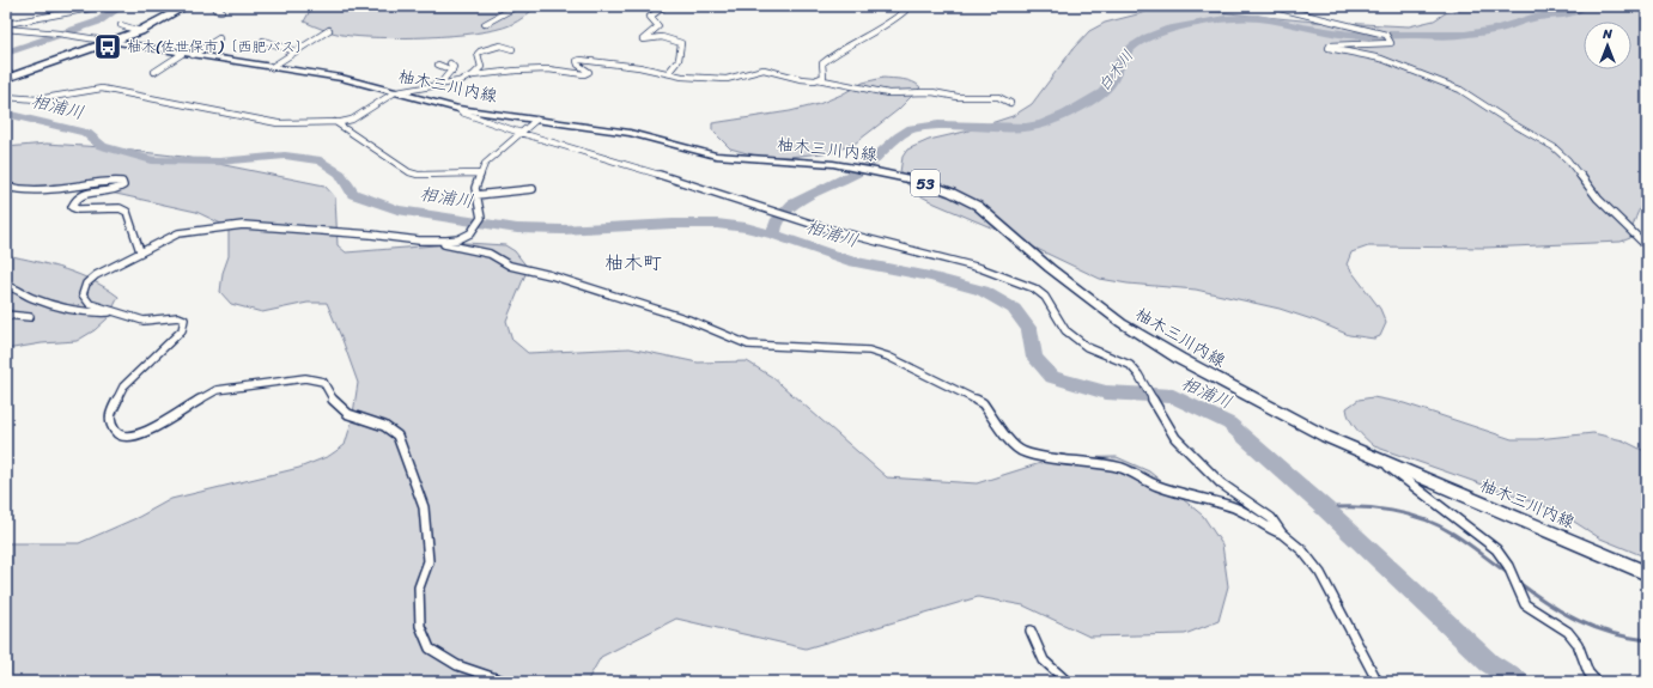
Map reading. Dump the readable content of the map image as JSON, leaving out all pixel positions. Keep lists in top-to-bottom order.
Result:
{
  "streets": {
    "main road": ["柚木三川内線", "53"]
  },
  "districts": ["柚木町"],
  "water": ["白木川", "相浦川"],
  "places": {
    "bus stop": ["柚木(佐世保市)〔西肥バス〕"]
  },
  "north": "top"
}
